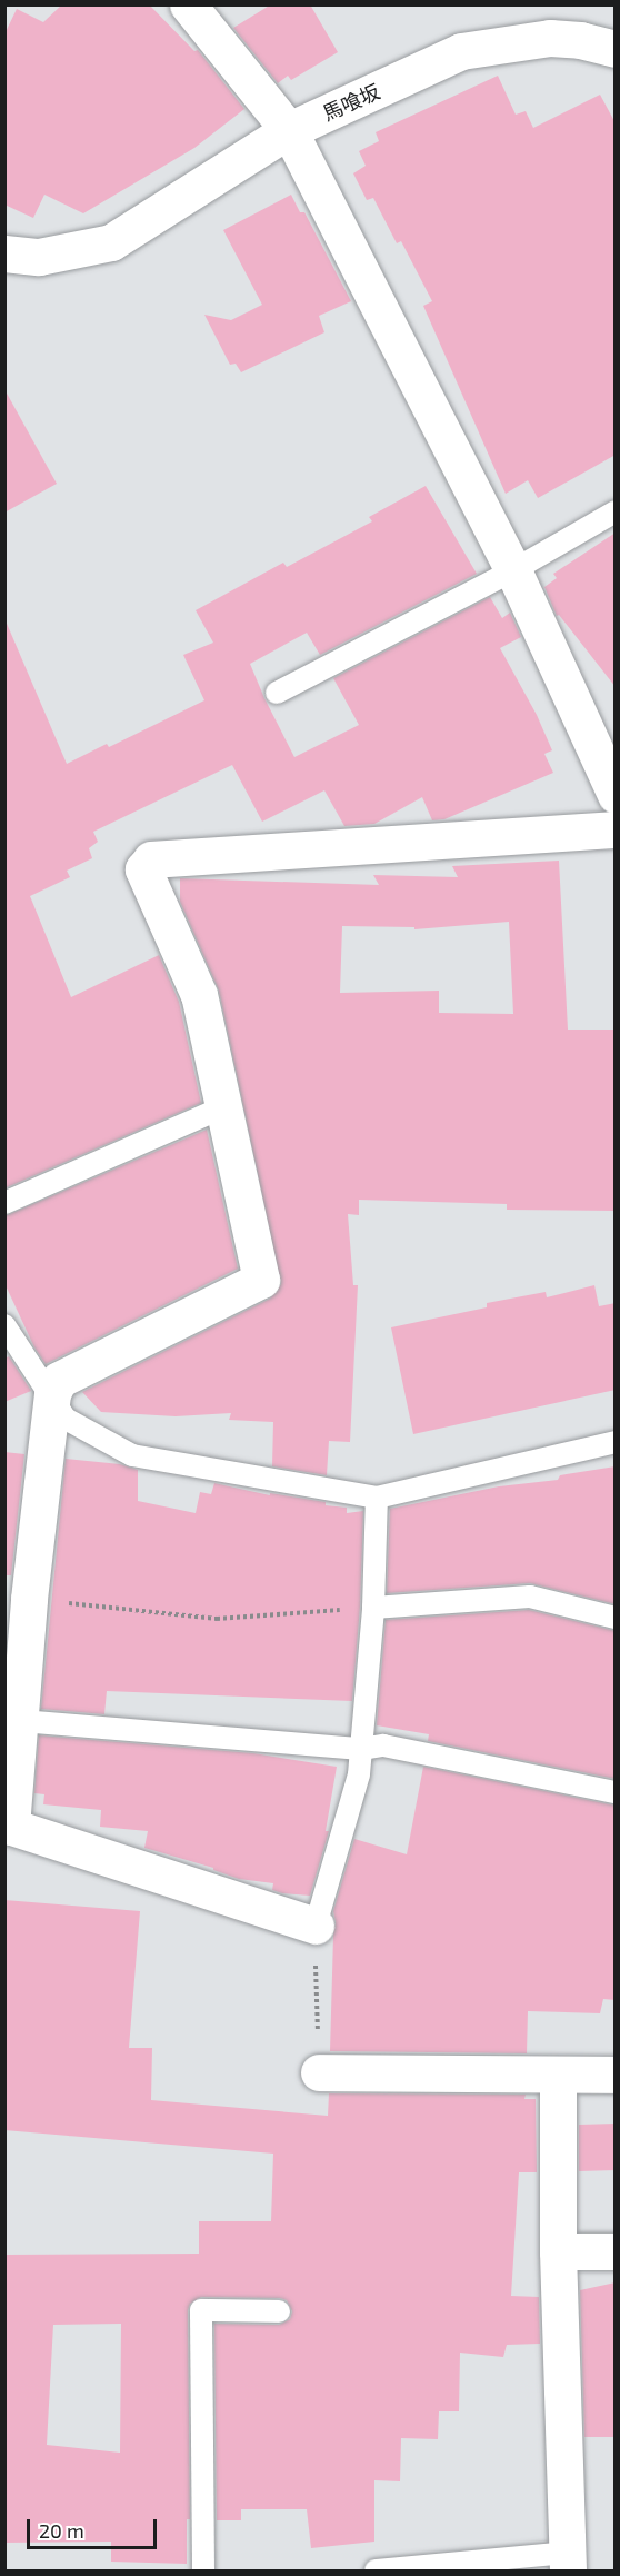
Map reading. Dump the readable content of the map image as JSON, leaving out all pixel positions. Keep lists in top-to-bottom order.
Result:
{
  "streets": {
    "street": ["馬喰坂"]
  },
  "scale_bar": "20 m"
}
